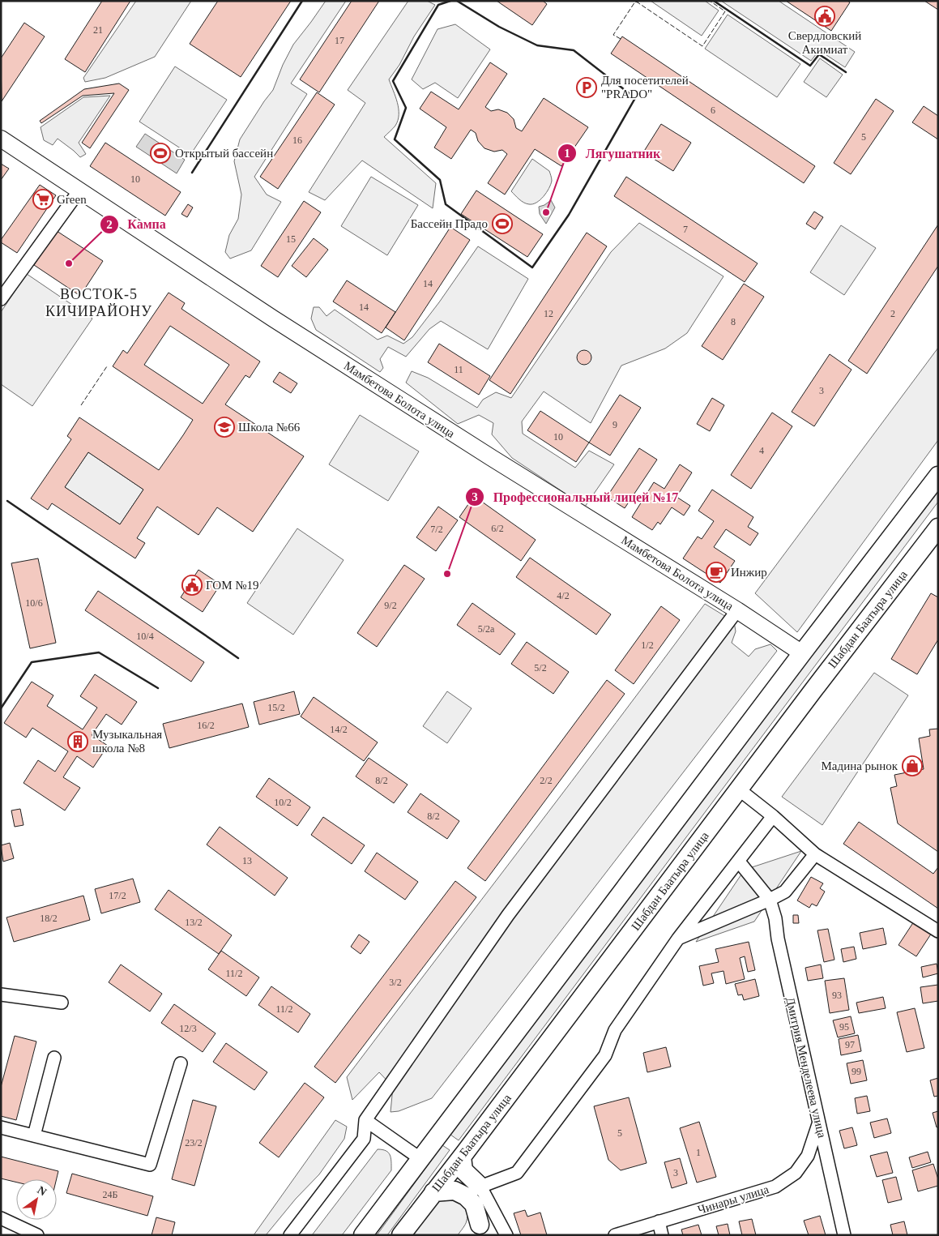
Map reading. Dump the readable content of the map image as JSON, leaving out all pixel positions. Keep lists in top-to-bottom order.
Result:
{
  "streets": {
    "main road": ["Шабдан Баатыра улица"],
    "street": ["Мамбетова Болота улица", "Дмитрия Менделеева улица", "Чинары улица"]
  },
  "crossings": [
    ["Дмитрия Менделеева улица", "Чинары улица"]
  ],
  "districts": ["ВОСТОК-5 КИЧИРАЙОНУ"],
  "places": {
    "public building": ["Свердловский Акимиат", "ГОМ №19"],
    "parking": ["Для посетителей \"PRADO\""],
    "sports": ["Открытый бассейн", "Бассейн Прадо"],
    "supermarket": ["Green"],
    "other": ["Лягушатник", "Кампа", "Профессиональный лицей №17"],
    "school or university": ["Школа №66"],
    "cafe": ["Инжир"],
    "building": ["Музыкальная школа №8"],
    "shop": ["Мадина рынок"]
  },
  "house_numbers": [
    "21",
    "17",
    "6",
    "5",
    "16",
    "10",
    "7",
    "15",
    "14",
    "14",
    "12",
    "2",
    "8",
    "11",
    "3",
    "9",
    "10",
    "4",
    "6/2",
    "7/2",
    "4/2",
    "10/6",
    "9/2",
    "5/2а",
    "10/4",
    "1/2",
    "5/2",
    "15/2",
    "16/2",
    "14/2",
    "8/2",
    "2/2",
    "10/2",
    "8/2",
    "13",
    "17/2",
    "18/2",
    "13/2",
    "11/2",
    "3/2",
    "93",
    "11/2",
    "95",
    "12/3",
    "97",
    "99",
    "5",
    "23/2",
    "1",
    "3",
    "24Б"
  ],
  "north": "top right"
}
